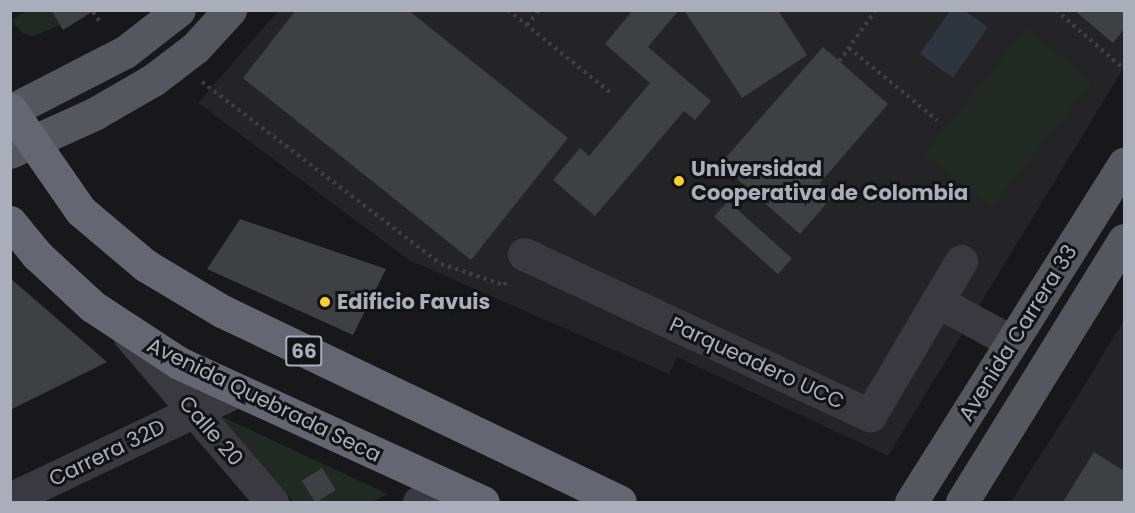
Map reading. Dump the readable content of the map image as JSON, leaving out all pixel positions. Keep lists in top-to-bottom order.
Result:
{
  "streets": {
    "highway": ["66", "Avenida Quebrada Seca"],
    "main road": ["Avenida Carrera 33"],
    "street": ["Parqueadero UCC", "Calle 20", "Carrera 32D"]
  },
  "crossings": [
    ["Avenida Quebrada Seca", "Calle 20"],
    ["Avenida Quebrada Seca", "Carrera 32D"],
    ["Calle 20", "Carrera 32D"]
  ],
  "places": ["Universidad Cooperativa de Colombia", "Edificio Favuis"]
}
